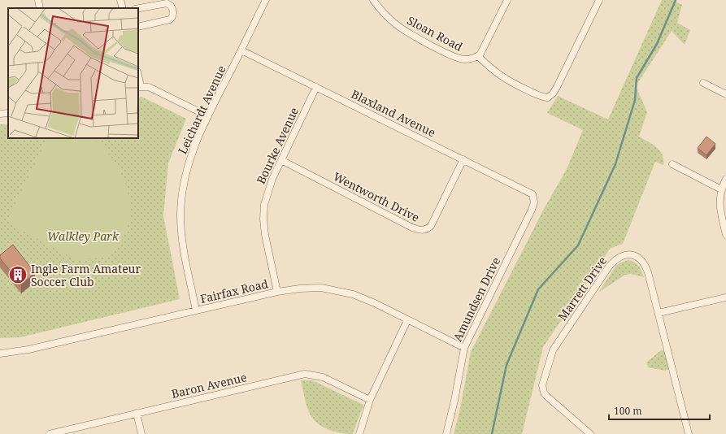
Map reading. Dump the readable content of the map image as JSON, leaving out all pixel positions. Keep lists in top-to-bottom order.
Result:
{
  "streets": {
    "street": [
      "Sloan Road",
      "Leichardt Avenue",
      "Blaxland Avenue",
      "Bourke Avenue",
      "Wentworth Drive",
      "Marrett Drive",
      "Fairfax Road",
      "Amundsen Drive",
      "Baron Avenue"
    ]
  },
  "crossings": [
    ["Leichardt Avenue", "Blaxland Avenue"],
    ["Leichardt Avenue", "Fairfax Road"],
    ["Blaxland Avenue", "Bourke Avenue"],
    ["Blaxland Avenue", "Wentworth Drive"],
    ["Blaxland Avenue", "Amundsen Drive"],
    ["Bourke Avenue", "Wentworth Drive"],
    ["Bourke Avenue", "Fairfax Road"],
    ["Fairfax Road", "Amundsen Drive"]
  ],
  "parks": ["Walkley Park"],
  "places": {
    "building": ["Ingle Farm Amateur Soccer Club"]
  },
  "scale_bar": "100 m"
}
